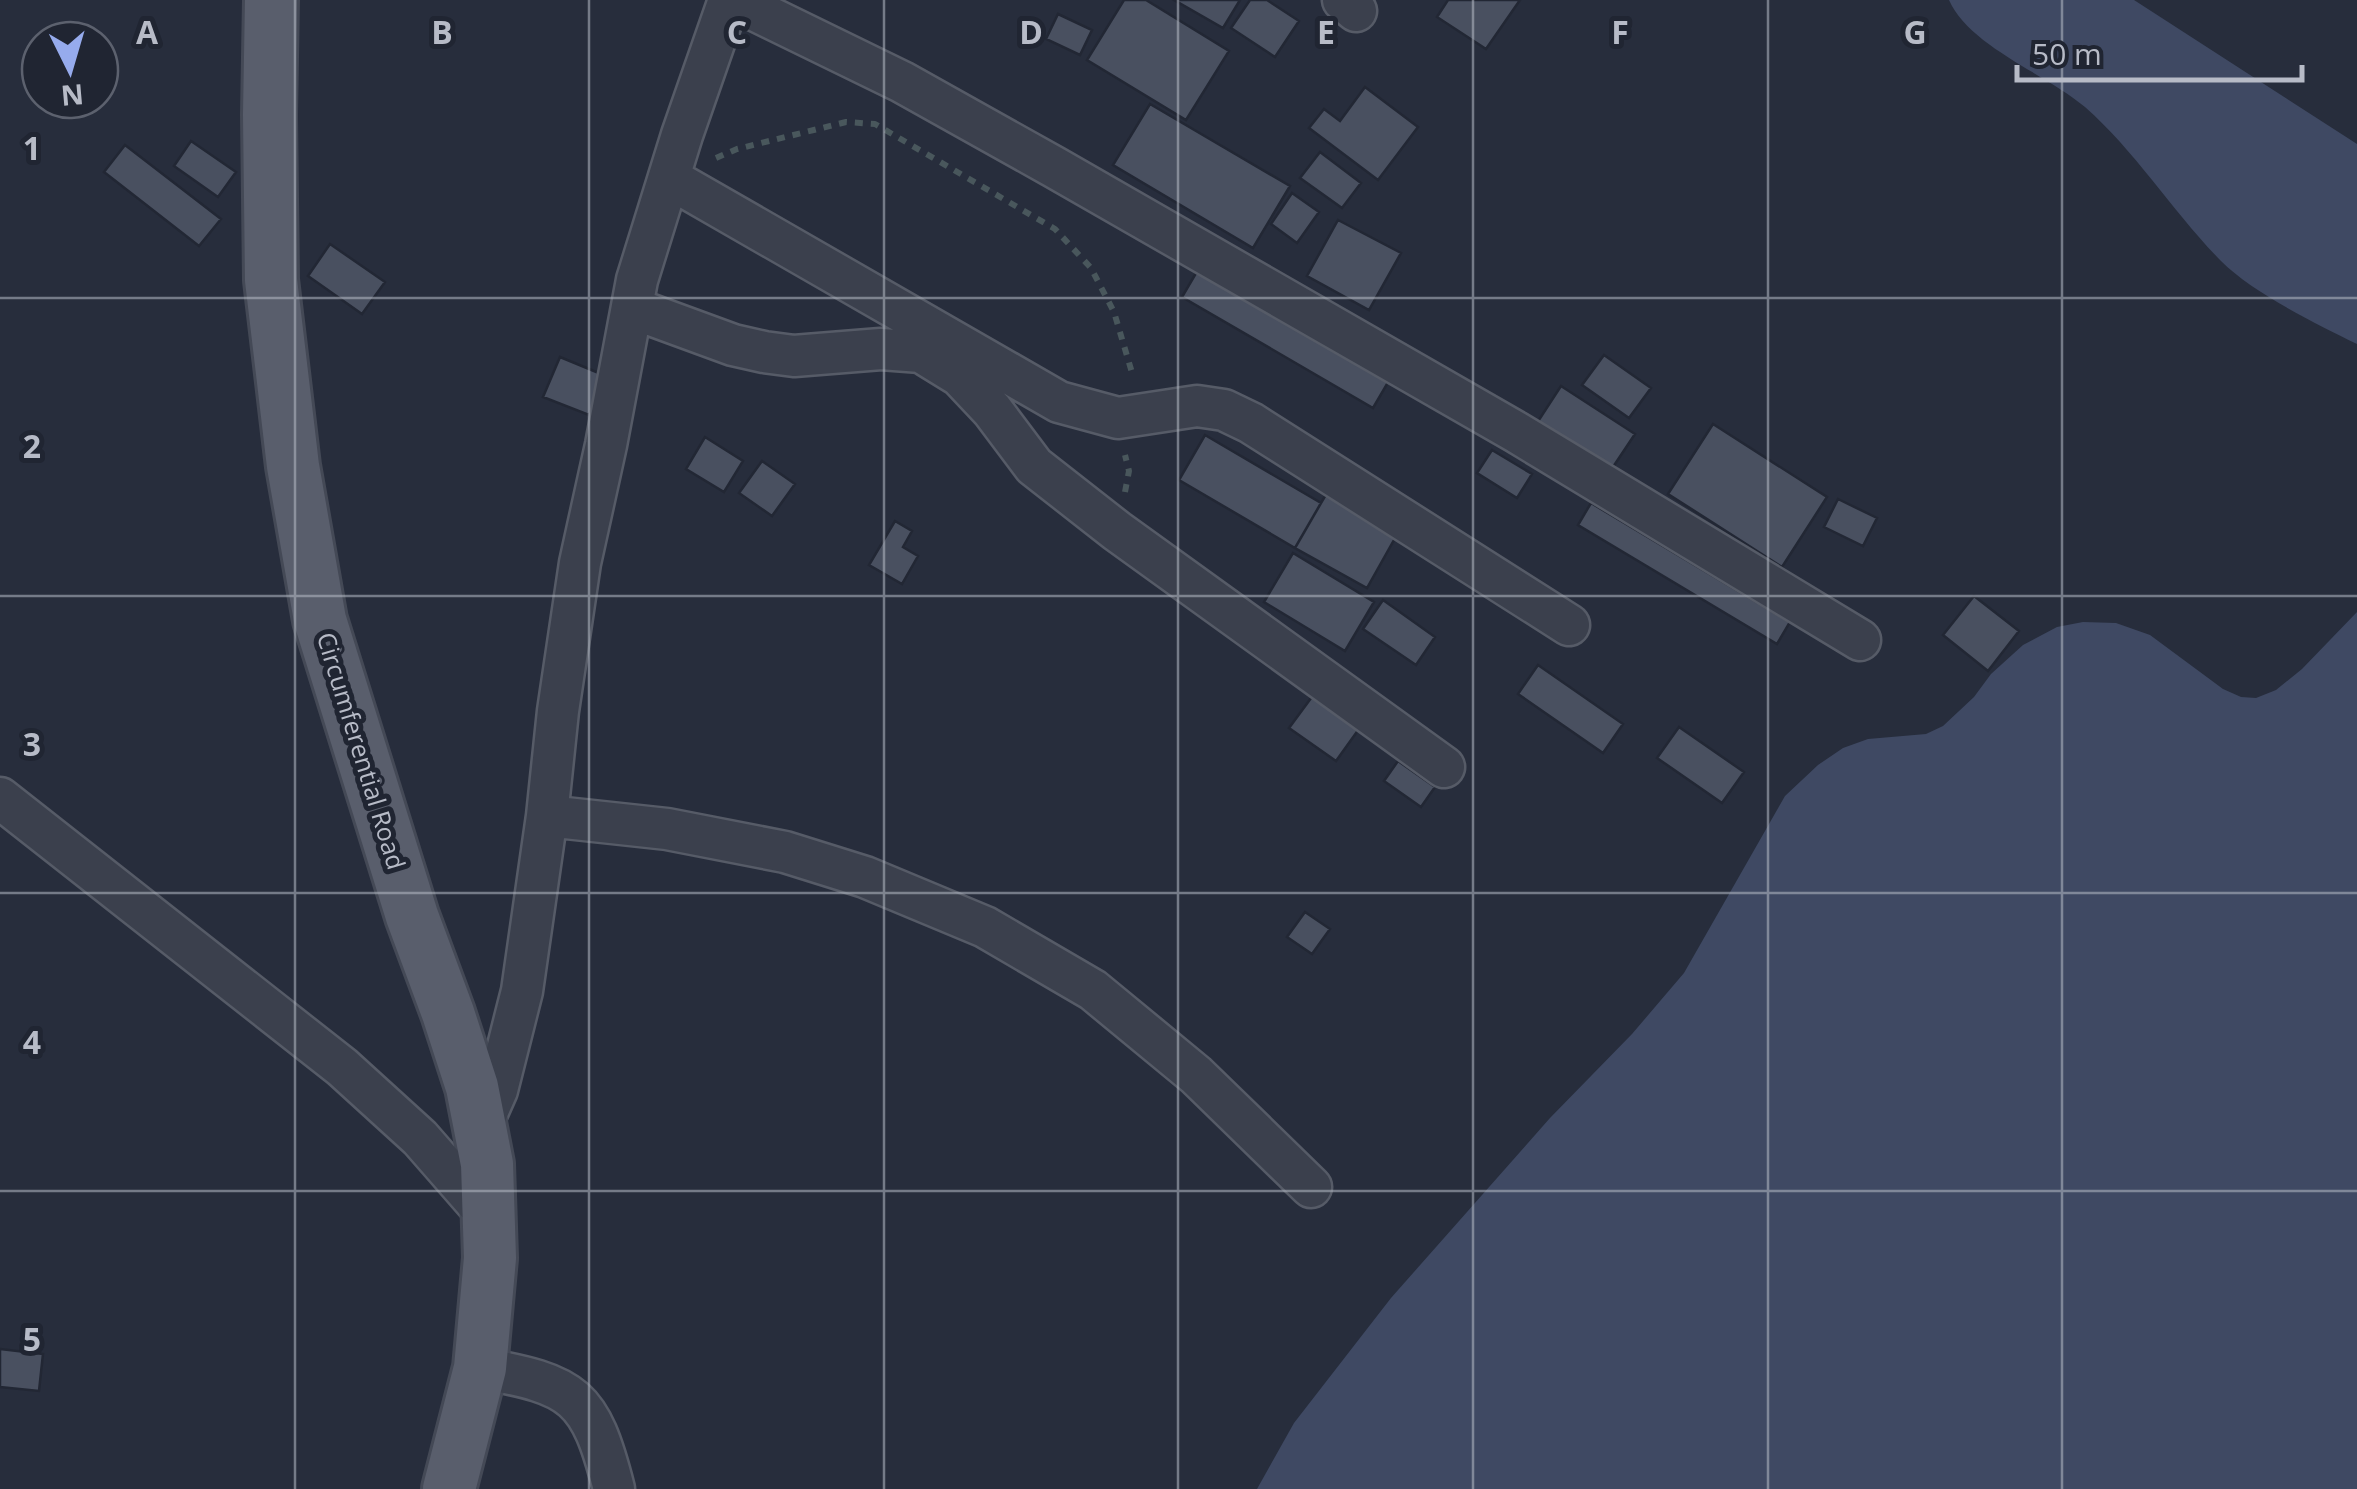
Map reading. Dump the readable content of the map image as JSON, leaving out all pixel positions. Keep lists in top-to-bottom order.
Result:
{
  "streets": {
    "main road": ["Circumferential Road"]
  },
  "scale_bar": "50 m",
  "north": "bottom",
  "grid": {
    "columns": [
      "A",
      "B",
      "C",
      "D",
      "E",
      "F",
      "G"
    ],
    "rows": [
      "1",
      "2",
      "3",
      "4",
      "5"
    ]
  }
}
